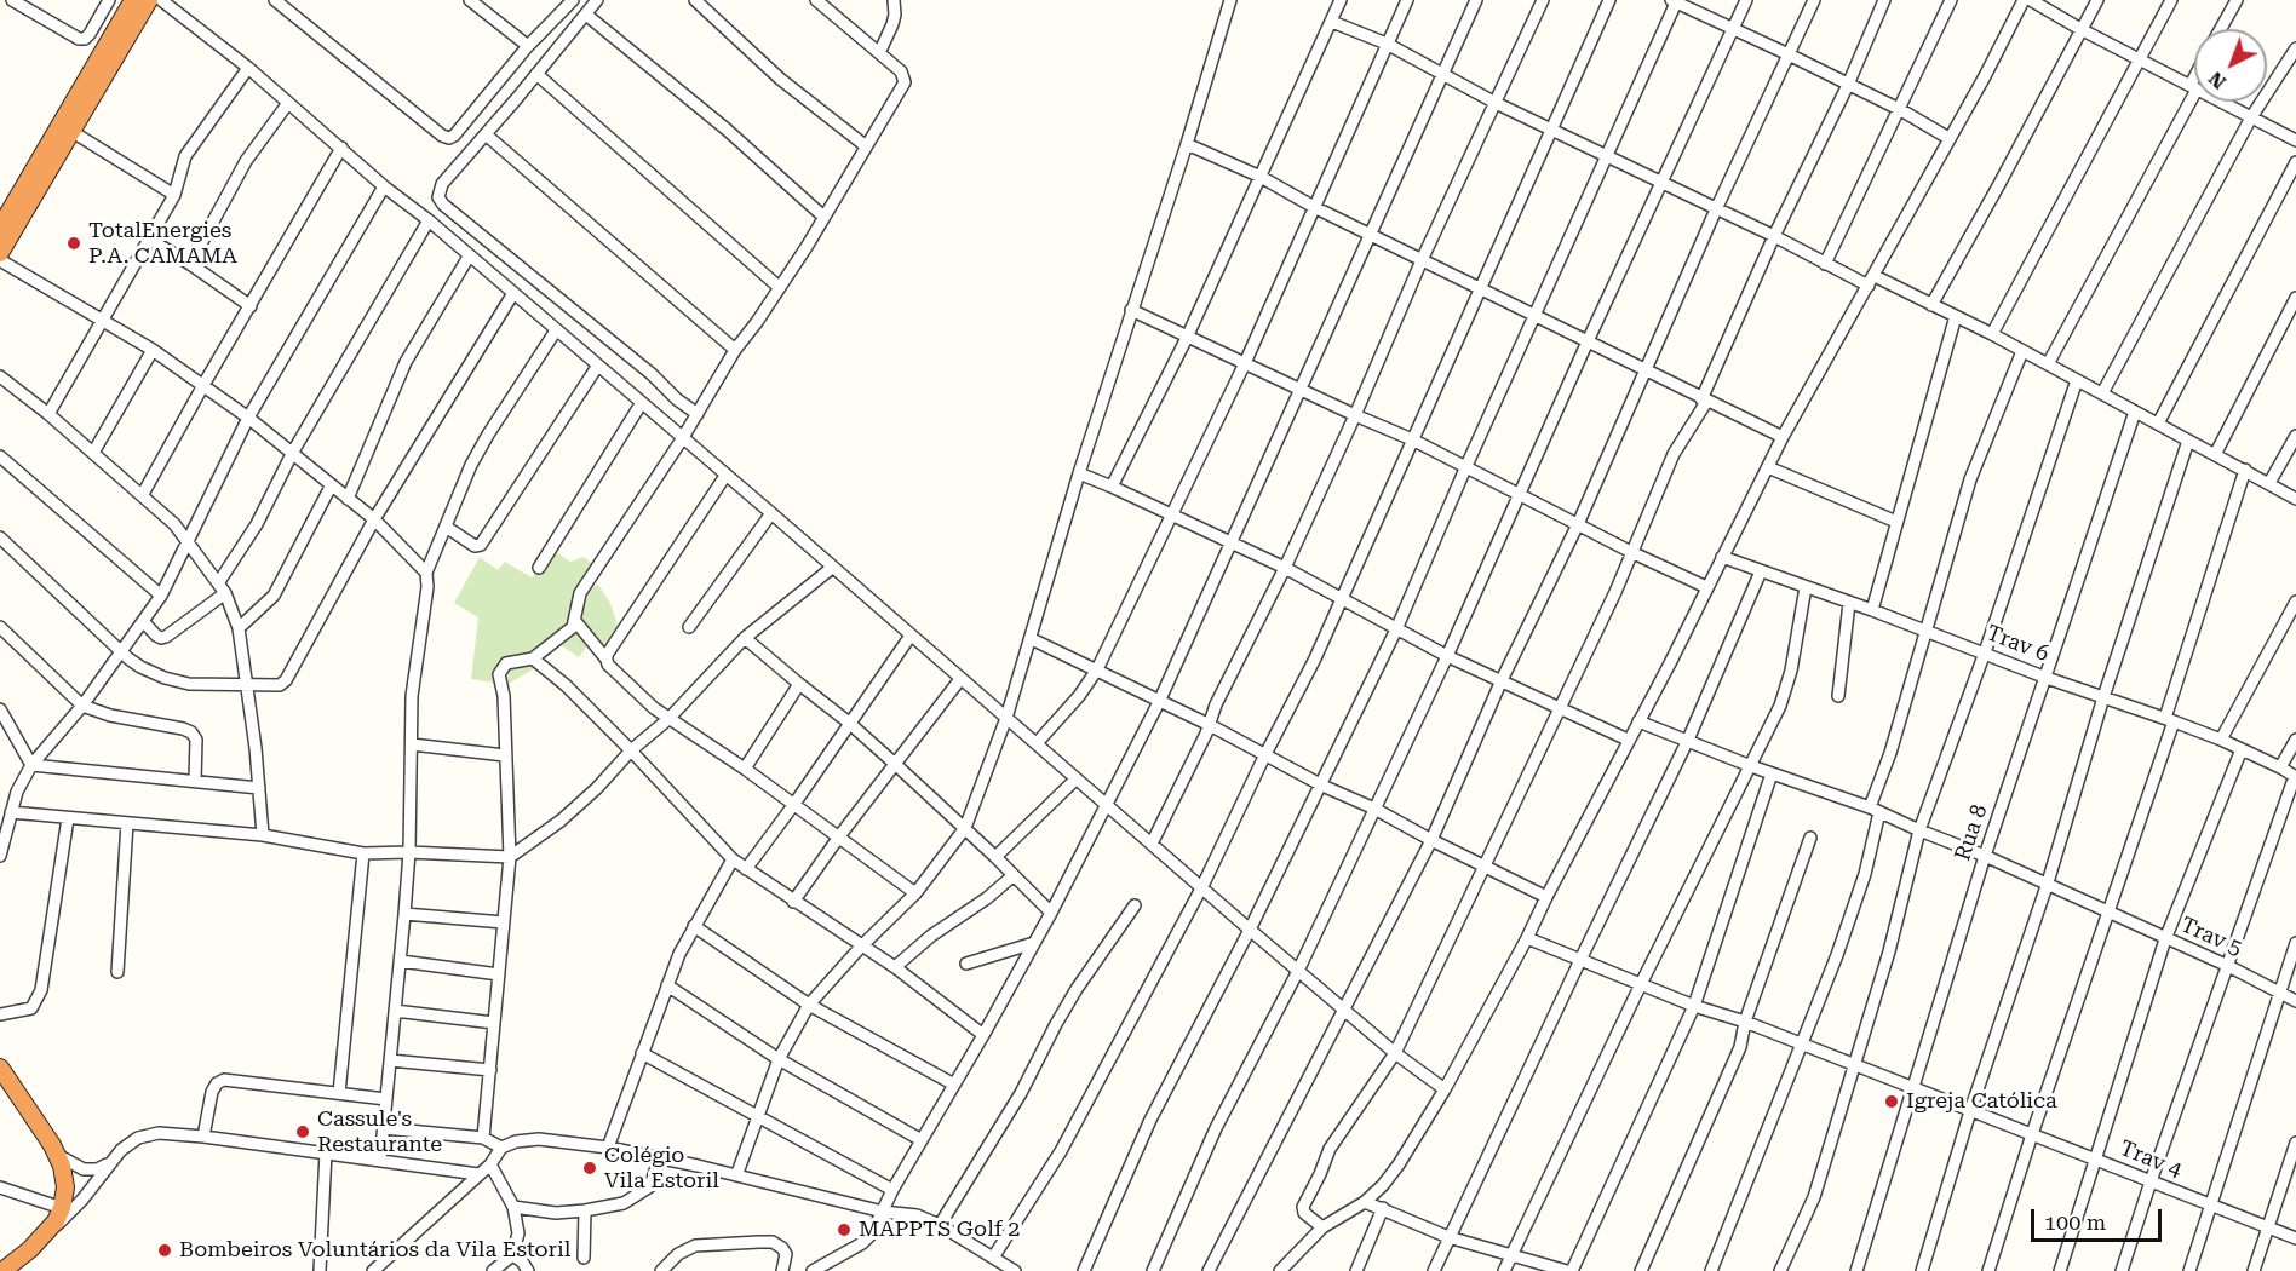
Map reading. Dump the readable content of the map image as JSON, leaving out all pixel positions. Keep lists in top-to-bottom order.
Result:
{
  "streets": {
    "street": [
      "Trav 6",
      "Rua 8",
      "Trav 5",
      "Trav 4"
    ]
  },
  "crossings": [
    ["Trav 6", "Rua 8"],
    ["Rua 8", "Trav 5"],
    ["Rua 8", "Trav 4"]
  ],
  "places": [
    "TotalEnergies P.A. CAMAMA",
    "Igreja Católica",
    "Cassule's Restaurante",
    "Colégio Vila Estoril",
    "MAPPTS Golf 2",
    "Bombeiros Voluntários da Vila Estoril"
  ],
  "scale_bar": "100 m",
  "north": "bottom left"
}
